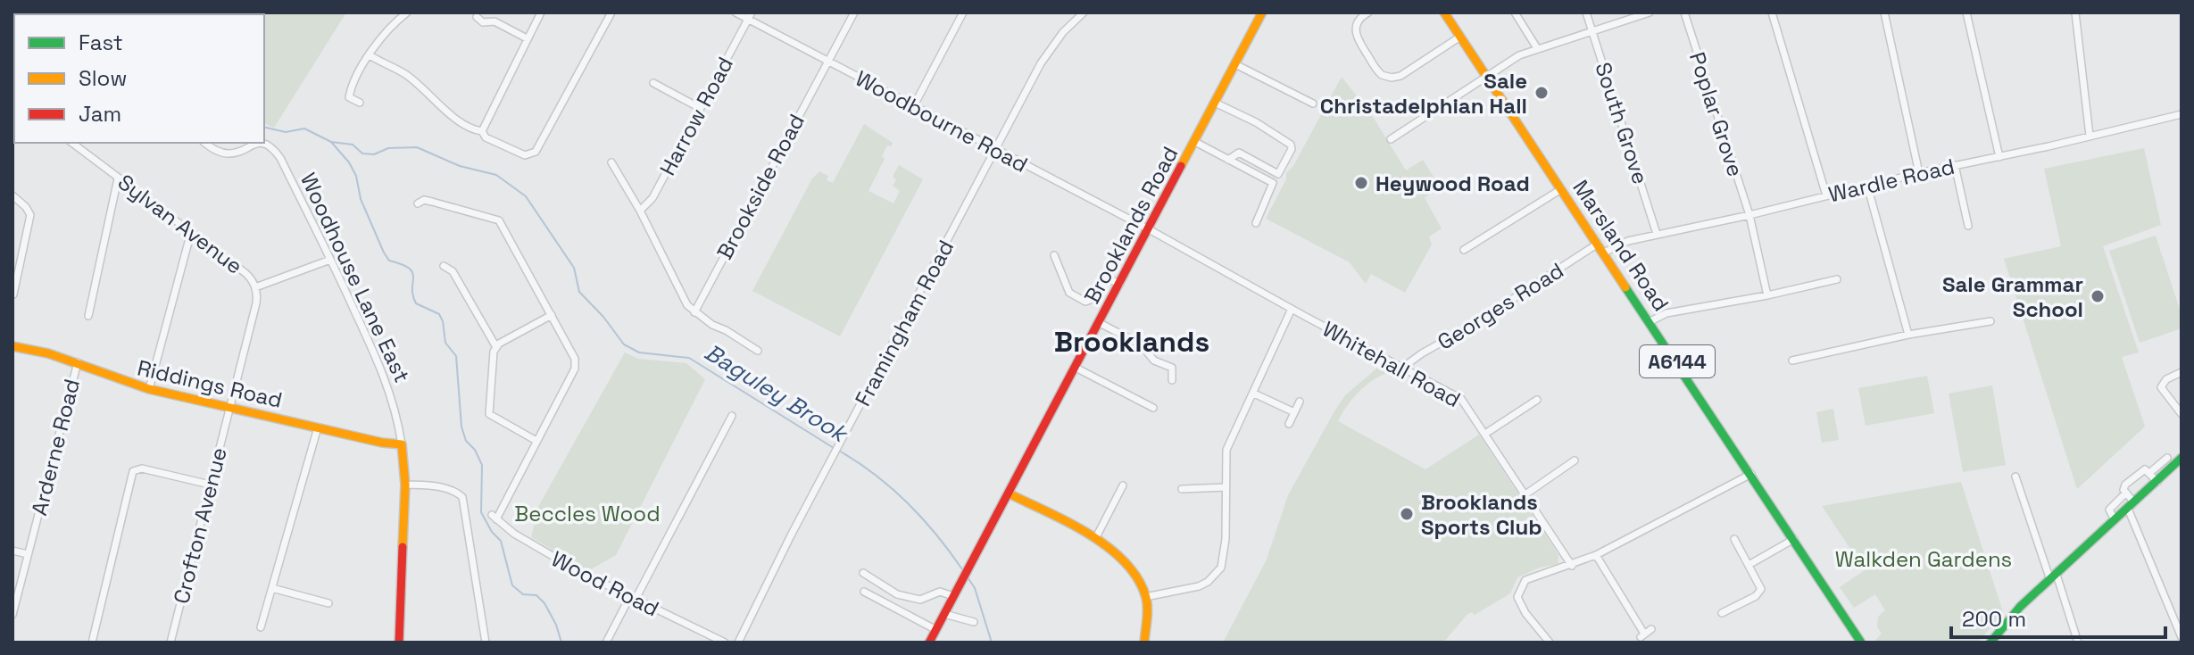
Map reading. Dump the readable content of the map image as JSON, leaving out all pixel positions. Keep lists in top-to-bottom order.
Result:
{
  "streets": {
    "street": [
      "Poplar Grove",
      "Harrow Road",
      "Woodbourne Road",
      "South Grove",
      "Wardle Road",
      "Brookside Road",
      "Sylvan Avenue",
      "Brooklands Road",
      "Marsland Road",
      "Woodhouse Lane East",
      "Georges Road",
      "Framingham Road",
      "A6144",
      "Whitehall Road",
      "Riddings Road",
      "Arderne Road",
      "Crofton Avenue",
      "Wood Road"
    ]
  },
  "crossings": [
    ["Poplar Grove", "Wardle Road"],
    ["Harrow Road", "Woodbourne Road"],
    ["Woodbourne Road", "Brookside Road"],
    ["Woodbourne Road", "Brooklands Road"],
    ["Woodbourne Road", "Framingham Road"],
    ["Woodbourne Road", "Whitehall Road"],
    ["South Grove", "Wardle Road"],
    ["Wardle Road", "Marsland Road"],
    ["Sylvan Avenue", "Riddings Road"],
    ["Sylvan Avenue", "Crofton Avenue"],
    ["Brooklands Road", "Whitehall Road"],
    ["Marsland Road", "Georges Road"],
    ["Woodhouse Lane East", "Riddings Road"],
    ["Georges Road", "Whitehall Road"],
    ["Riddings Road", "Arderne Road"],
    ["Riddings Road", "Crofton Avenue"]
  ],
  "districts": ["Brooklands"],
  "water": ["Baguley Brook"],
  "parks": ["Beccles Wood", "Walkden Gardens"],
  "places": [
    "Sale Christadelphian Hall",
    "Heywood Road",
    "Sale Grammar School",
    "Brooklands Sports Club"
  ],
  "legend": ["Fast", "Slow", "Jam"],
  "scale_bar": "200 m"
}
